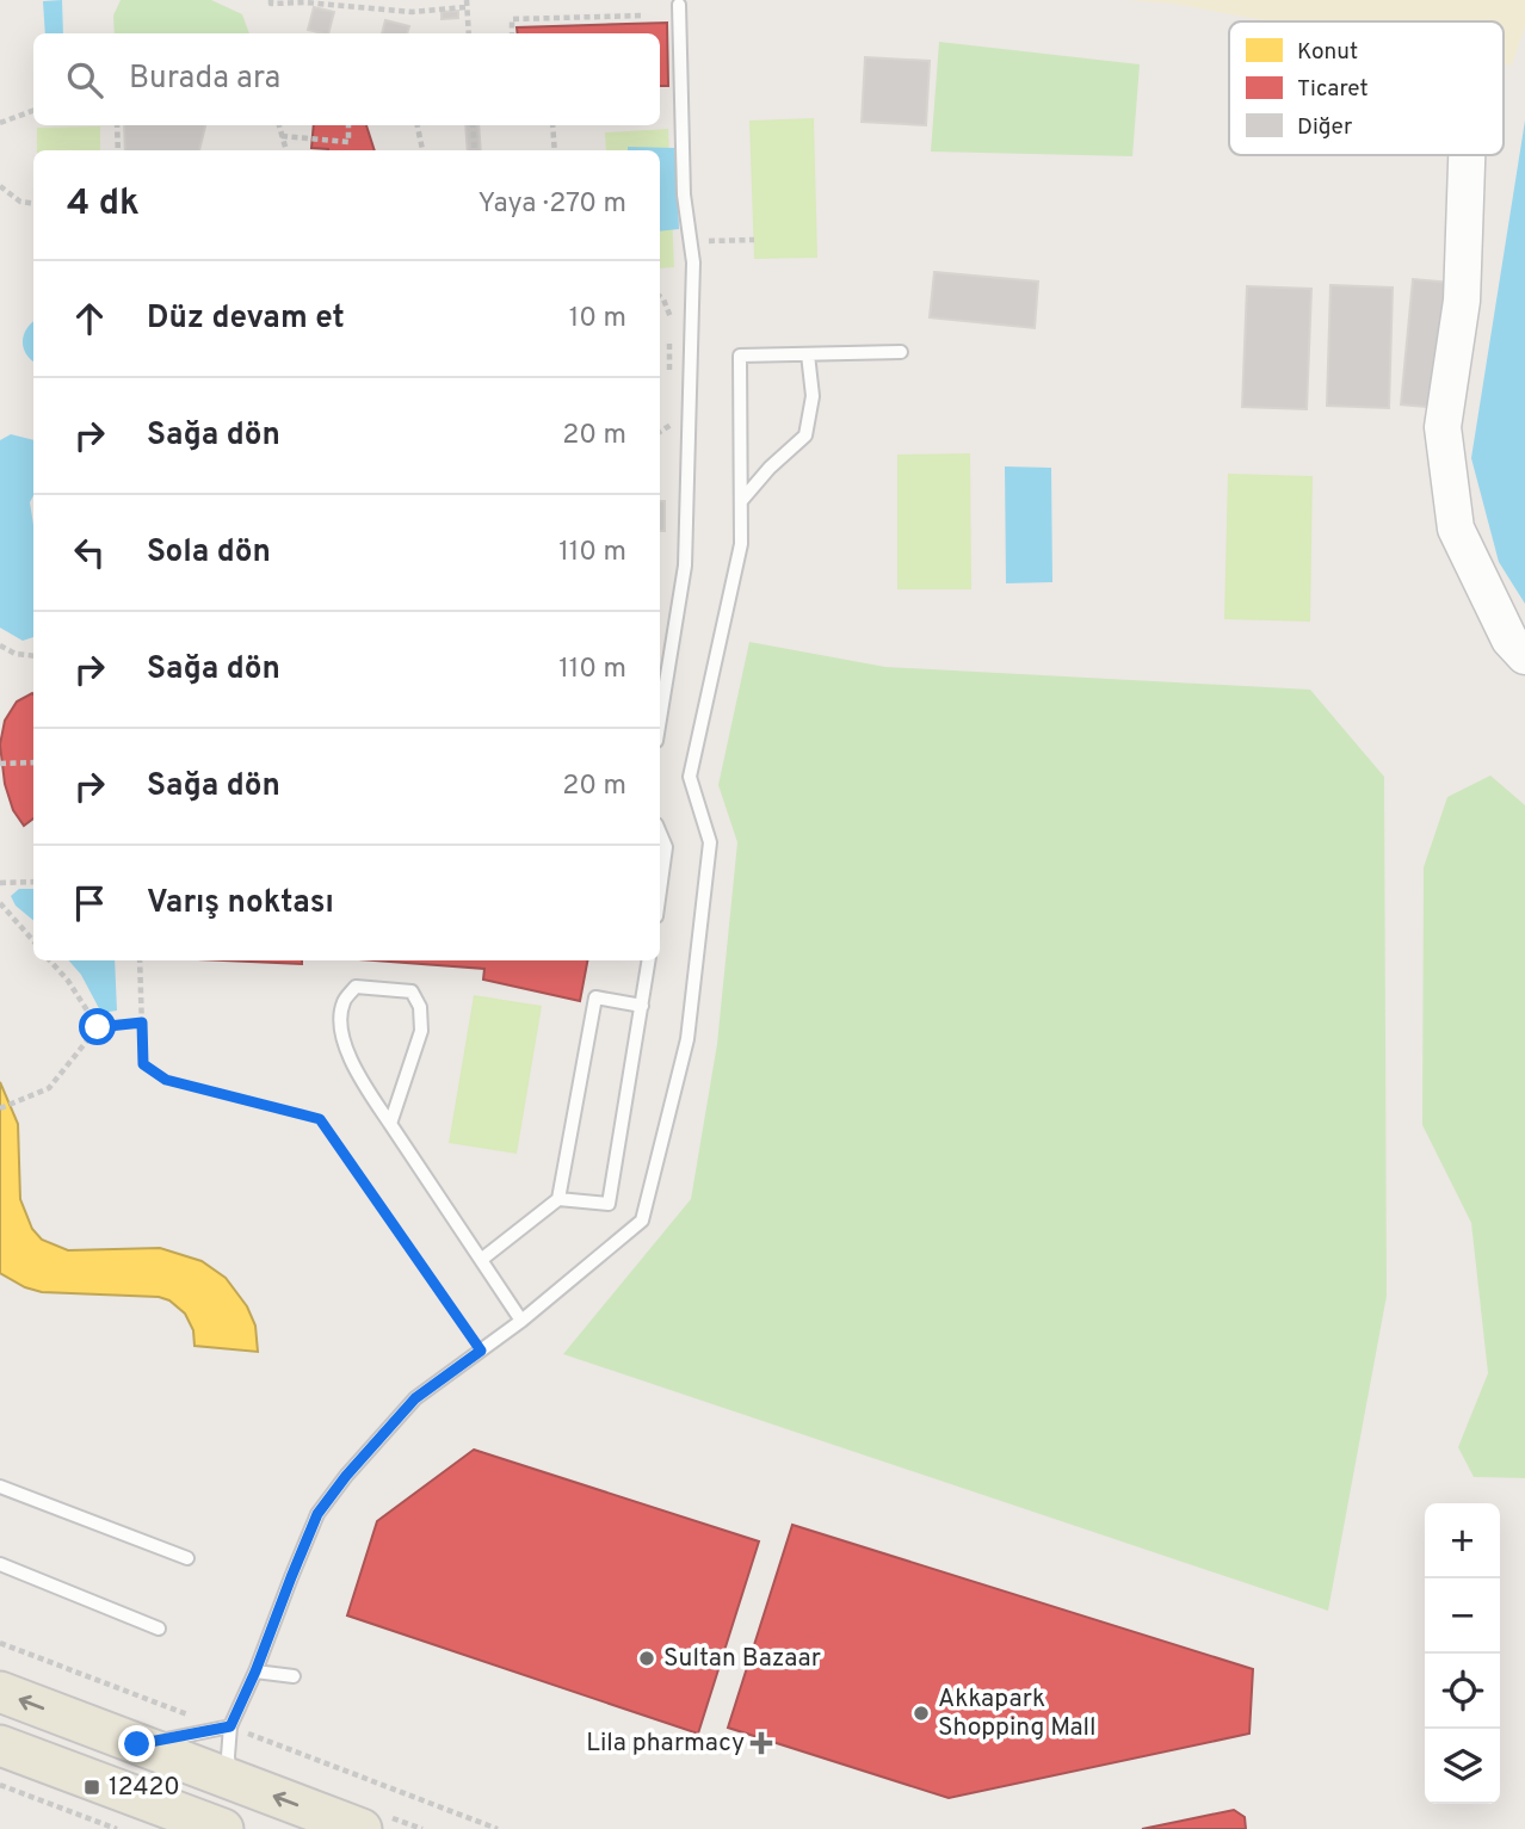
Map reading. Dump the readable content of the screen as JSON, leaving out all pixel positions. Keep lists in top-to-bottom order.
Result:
{
  "places": {
    "other": ["Sultan Bazaar", "Akkapark Shopping Mall"],
    "health": ["Lila pharmacy"],
    "transit": ["12420"]
  },
  "legend": ["Konut", "Ticaret", "Diğer"],
  "page": {
    "search": "Burada ara",
    "heading": ["4 dk", "Yaya · 270 m"],
    "list": [
      ["Düz devam et", "10 m"],
      ["Sağa dön", "20 m"],
      ["Sola dön", "110 m"],
      ["Sağa dön", "110 m"],
      ["Sağa dön", "20 m"],
      "Varış noktası"
    ],
    "map_buttons": ["+", "−"]
  }
}
